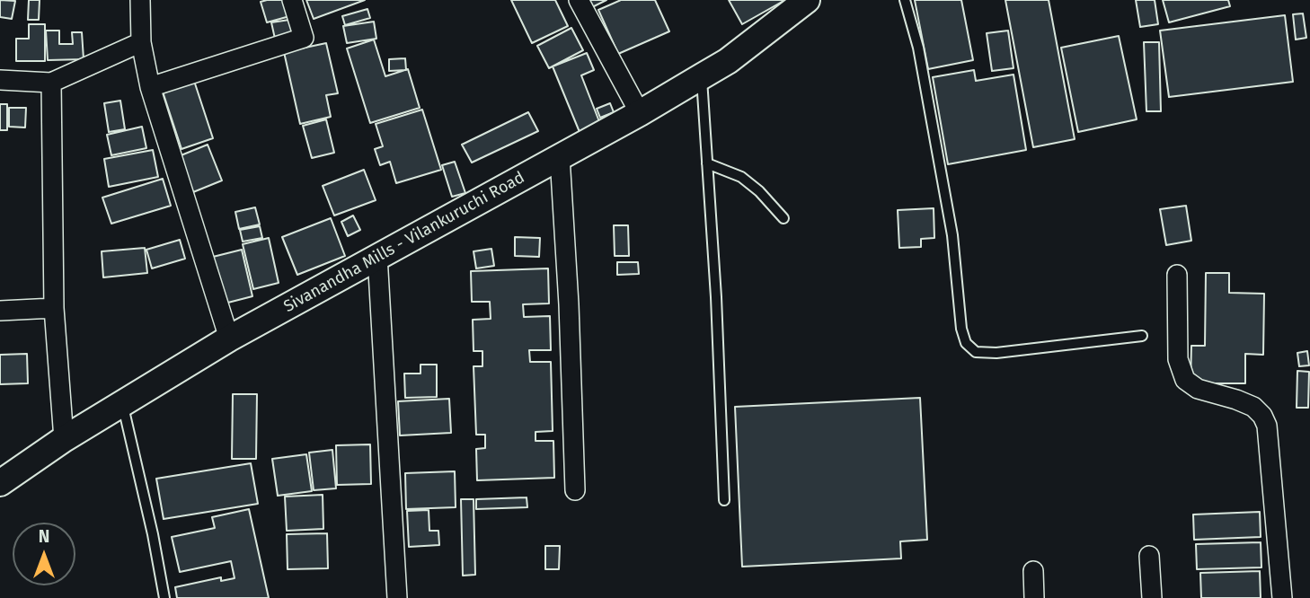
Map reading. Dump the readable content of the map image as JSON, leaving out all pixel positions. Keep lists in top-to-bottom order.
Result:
{
  "streets": {
    "main road": ["Sivanandha Mills - Vilankuruchi Road"]
  },
  "north": "top"
}
